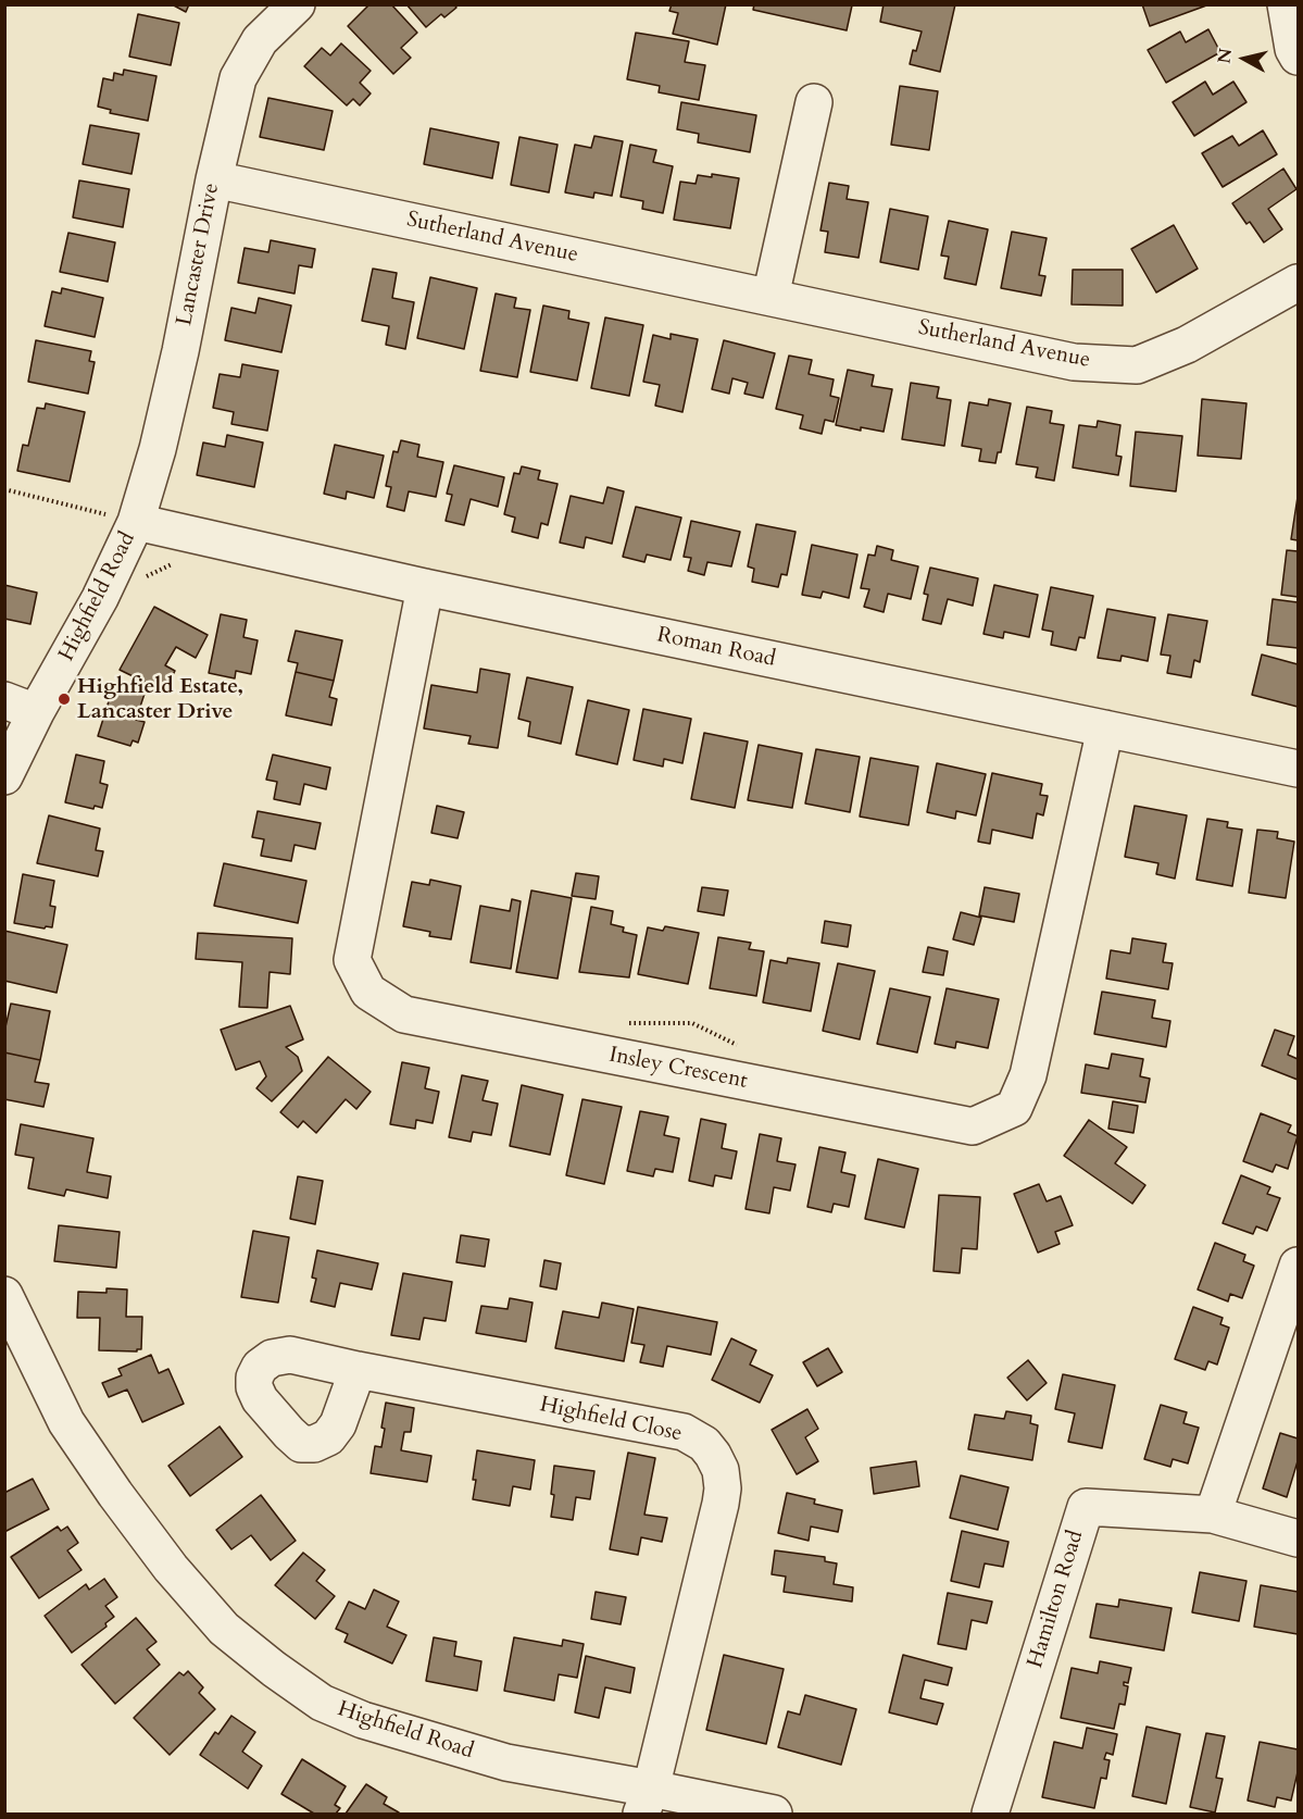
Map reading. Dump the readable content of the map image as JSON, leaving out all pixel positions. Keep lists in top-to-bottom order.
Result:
{
  "streets": {
    "street": [
      "Sutherland Avenue",
      "Lancaster Drive",
      "Highfield Road",
      "Roman Road",
      "Insley Crescent",
      "Highfield Close",
      "Hamilton Road"
    ]
  },
  "crossings": [
    ["Sutherland Avenue", "Lancaster Drive"],
    ["Lancaster Drive", "Highfield Road"],
    ["Lancaster Drive", "Roman Road"],
    ["Highfield Road", "Roman Road"],
    ["Highfield Road", "Highfield Close"],
    ["Roman Road", "Insley Crescent"]
  ],
  "places": ["Highfield Estate, Lancaster Drive"],
  "north": "left"
}
